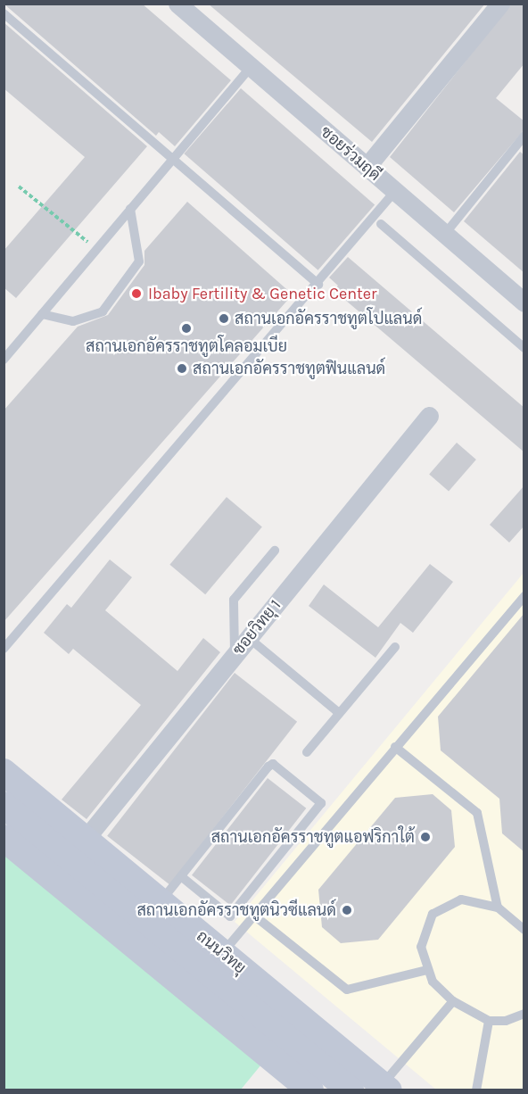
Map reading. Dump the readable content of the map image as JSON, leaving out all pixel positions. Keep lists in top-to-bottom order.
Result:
{
  "streets": {
    "main road": ["ถนนวิทยุ"],
    "street": ["ซอยร่วมฤดี", "ซอยวิทยุ 1"]
  },
  "crossings": [
    ["ซอยวิทยุ 1", "ถนนวิทยุ"]
  ],
  "places": [
    "Ibaby Fertility & Genetic Center",
    "สถานเอกอัครราชทูตโปแลนด์",
    "สถานเอกอัครราชทูตโคลอมเบีย",
    "สถานเอกอัครราชทูตฟินแลนด์",
    "สถานเอกอัครราชทูตแอฟริกาใต้",
    "สถานเอกอัครราชทูตนิวซีแลนด์"
  ]
}
